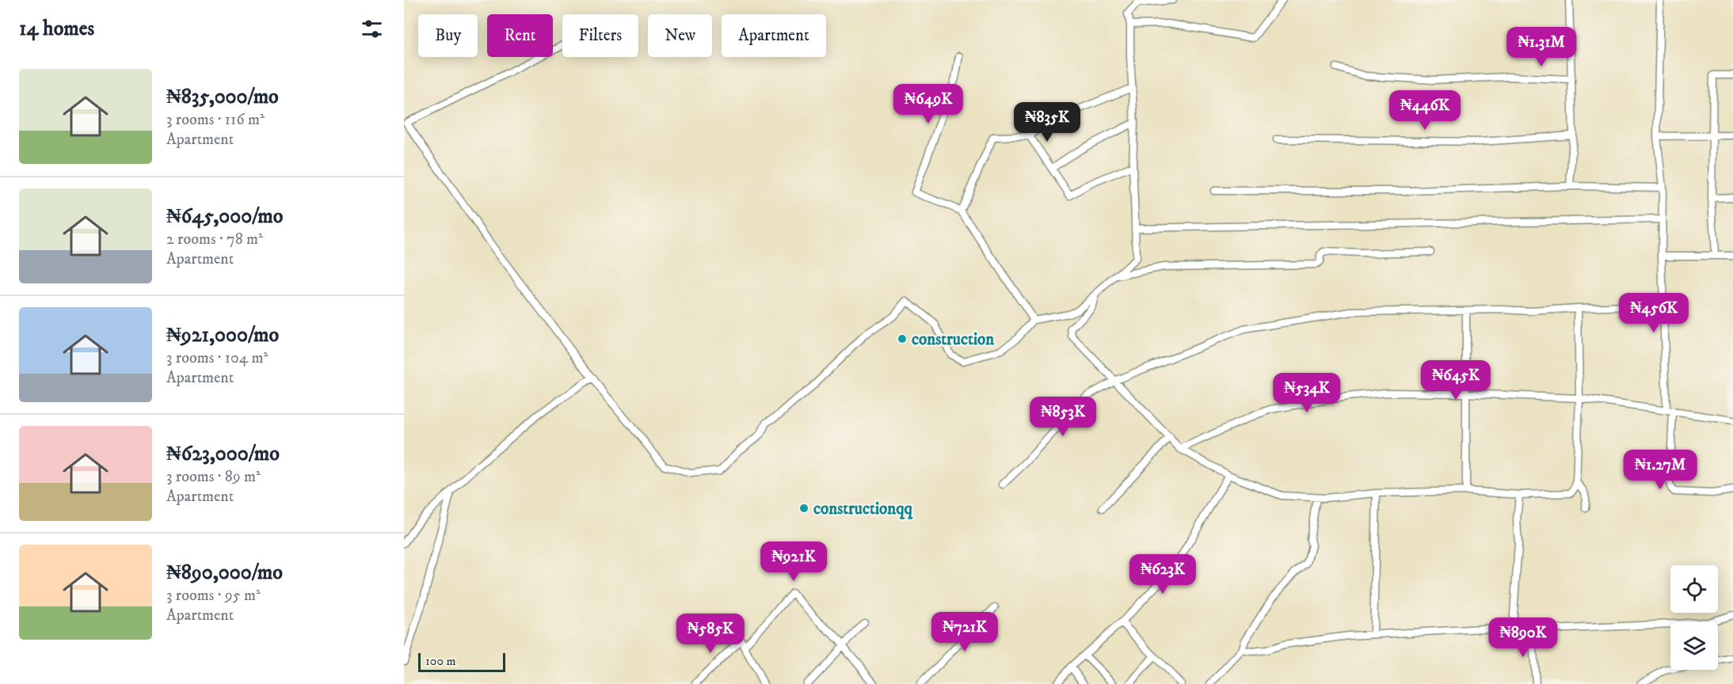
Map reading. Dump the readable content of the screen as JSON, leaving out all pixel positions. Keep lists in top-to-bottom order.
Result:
{
  "places": ["construction", "constructionqq"],
  "scale_bar": "100 m",
  "page": {
    "heading": "14 homes",
    "chip": [
      "Buy",
      "Rent",
      "Filters",
      "New",
      "Apartment"
    ],
    "price": [
      "₦1.31M",
      "₦649K",
      "₦446K",
      "₦835K",
      "₦456K",
      "₦645K",
      "₦534K",
      "₦853K",
      "₦1.27M",
      "₦921K",
      "₦623K",
      "₦721K",
      "₦585K",
      "₦890K"
    ],
    "list": [
      {
        "name": "₦835,000/mo",
        "note": "3 rooms · 116 m² · Apartment"
      },
      {
        "name": "₦645,000/mo",
        "note": "2 rooms · 78 m² · Apartment"
      },
      {
        "name": "₦921,000/mo",
        "note": "3 rooms · 104 m² · Apartment"
      },
      {
        "name": "₦623,000/mo",
        "note": "3 rooms · 89 m² · Apartment"
      },
      {
        "name": "₦890,000/mo",
        "note": "3 rooms · 95 m² · Apartment"
      }
    ],
    "scale": "100 m"
  }
}
